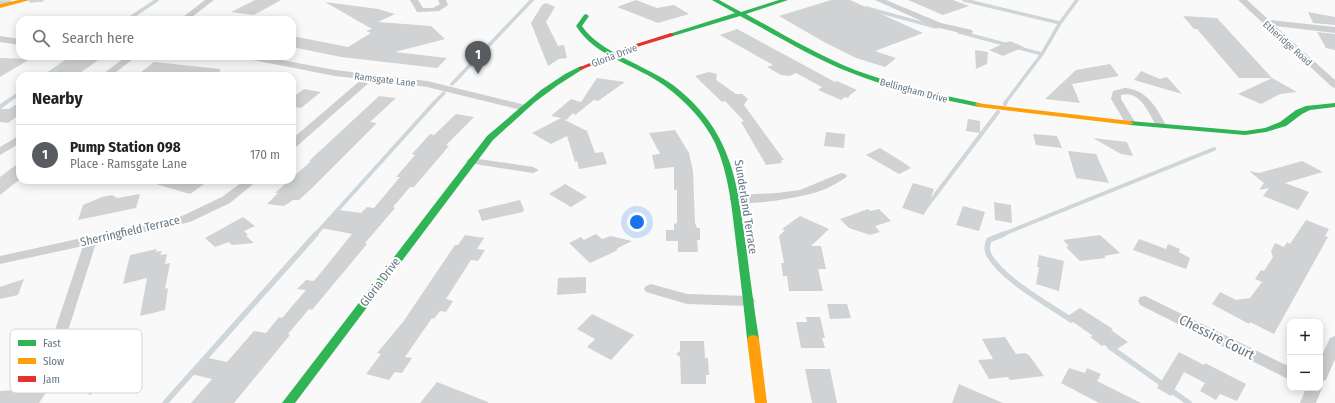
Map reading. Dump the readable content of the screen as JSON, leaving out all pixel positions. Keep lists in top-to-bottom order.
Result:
{
  "streets": {
    "street": [
      "Etheridge Road",
      "Gloria Drive",
      "Ramsgate Lane",
      "Bellingham Drive",
      "Sunderland Terrace",
      "Sherringfield Terrace",
      "Chessire Court"
    ]
  },
  "crossings": [
    ["Gloria Drive", "Ramsgate Lane"],
    ["Gloria Drive", "Bellingham Drive"],
    ["Gloria Drive", "Sunderland Terrace"]
  ],
  "legend": ["Fast", "Slow", "Jam"],
  "page": {
    "search": "Search here",
    "pins": "1",
    "heading": "Nearby",
    "list": [
      {
        "mark": "1",
        "name": "Pump Station 098",
        "note": "Place · Ramsgate Lane",
        "value": "170 m"
      }
    ],
    "map_buttons": ["+", "−"]
  }
}
